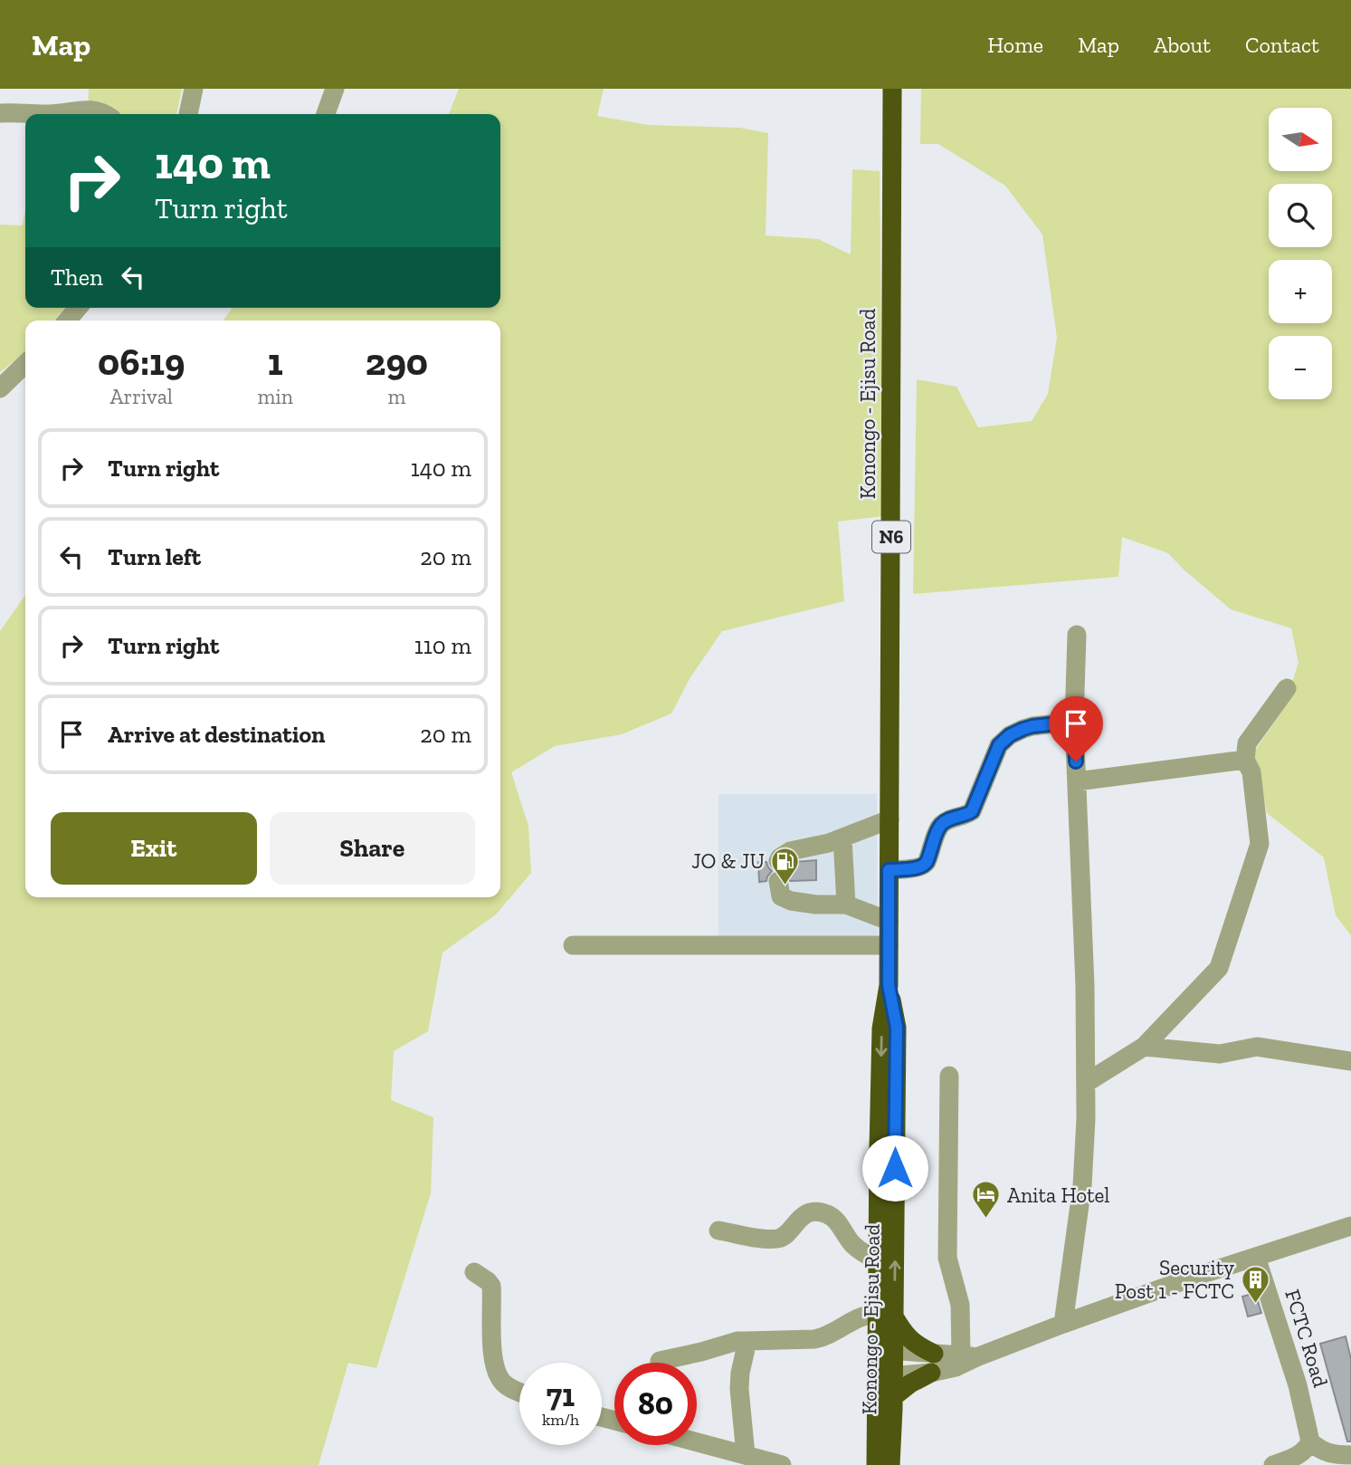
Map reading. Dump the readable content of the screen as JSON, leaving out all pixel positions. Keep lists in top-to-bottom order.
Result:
{
  "streets": {
    "highway": ["Konongo - Ejisu Road", "N6"],
    "street": ["FCTC Road"]
  },
  "places": {
    "fuel station": ["JO & JU"],
    "hotel": ["Anita Hotel"],
    "building": ["Security Post 1 - FCTC"]
  },
  "north": "right",
  "page": {
    "header": "Map",
    "nav": [
      "Home",
      "Map",
      "About",
      "Contact"
    ],
    "map_buttons": ["+", "−"],
    "turn": ["140 m", "Turn right"],
    "then": "Then",
    "eta": [
      "06:19",
      "Arrival",
      "1",
      "min",
      "290",
      "m"
    ],
    "list": [
      {
        "name": "Turn right",
        "value": "140 m"
      },
      {
        "name": "Turn left",
        "value": "20 m"
      },
      {
        "name": "Turn right",
        "value": "110 m"
      },
      {
        "name": "Arrive at destination",
        "value": "20 m"
      }
    ],
    "buttons": ["Exit", "Share"],
    "speed": "71 km/h",
    "limit": "80"
  }
}
